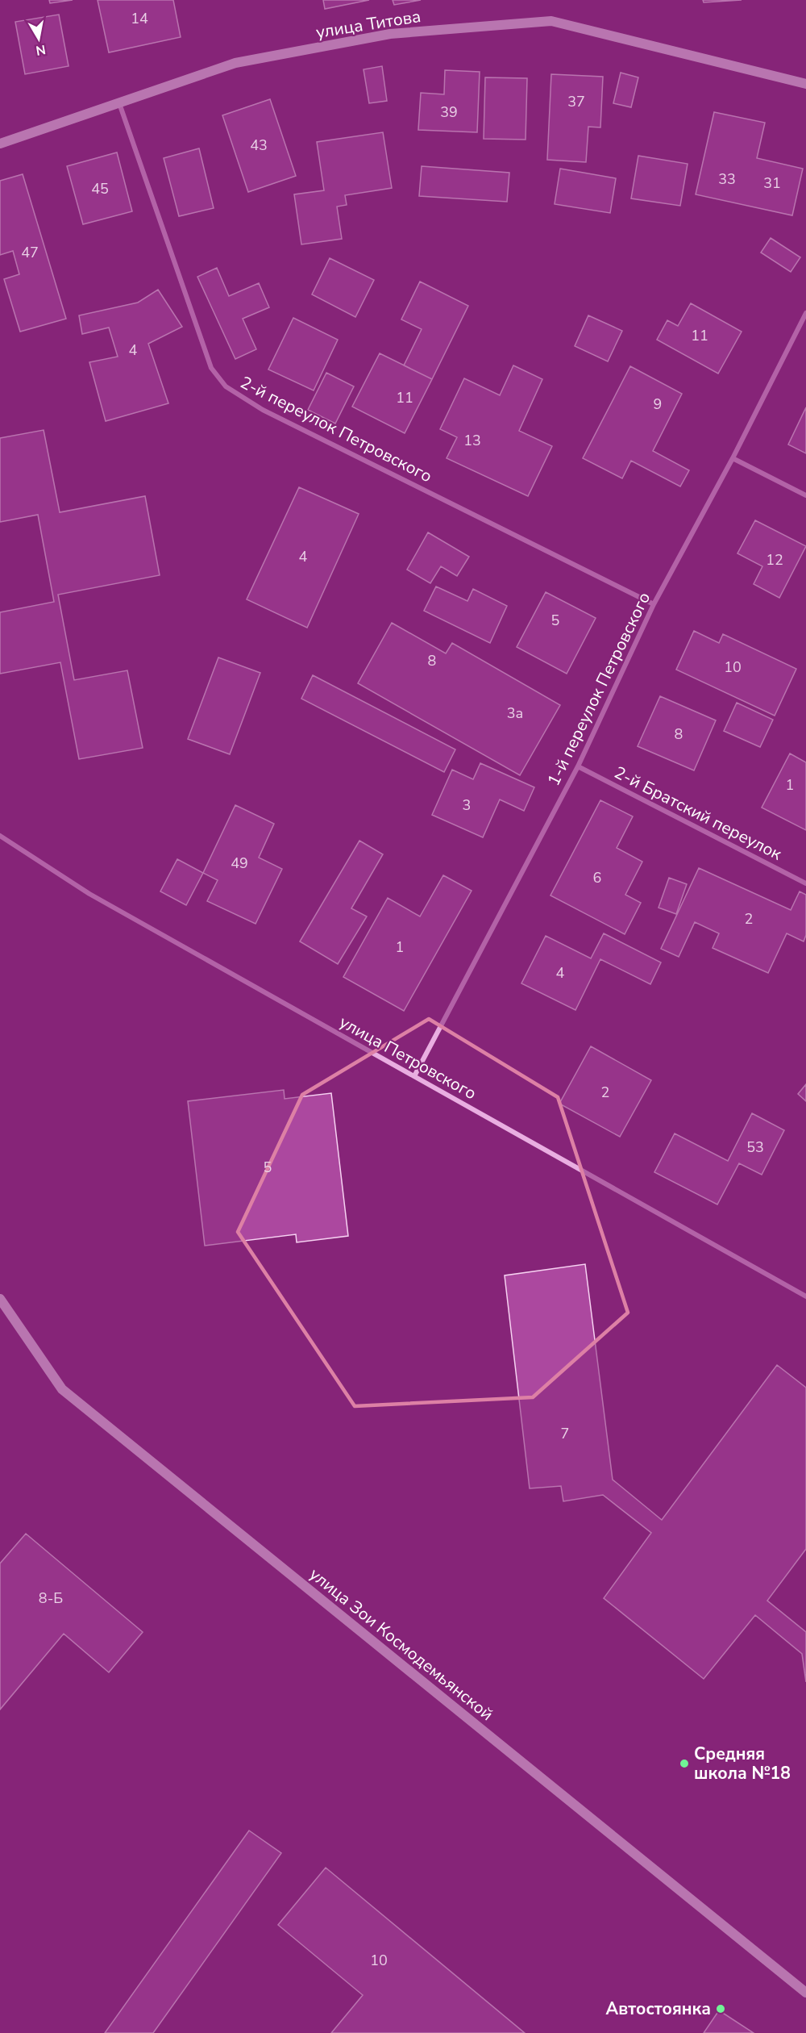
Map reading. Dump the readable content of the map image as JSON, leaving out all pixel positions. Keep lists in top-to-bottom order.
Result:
{
  "streets": {
    "street": [
      "улица Титова",
      "2-й переулок Петровского",
      "1-й переулок Петровского",
      "2-й Братский переулок",
      "улица Петровского",
      "улица Зои Космодемьянской"
    ]
  },
  "crossings": [
    ["улица Титова", "2-й переулок Петровского"],
    ["2-й переулок Петровского", "1-й переулок Петровского"],
    ["1-й переулок Петровского", "2-й Братский переулок"],
    ["1-й переулок Петровского", "улица Петровского"]
  ],
  "places": ["Средняя школа №18", "Автостоянка"],
  "house_numbers": [
    "14",
    "37",
    "39",
    "43",
    "33",
    "31",
    "45",
    "47",
    "11",
    "4",
    "11",
    "9",
    "13",
    "4",
    "12",
    "5",
    "8",
    "10",
    "3а",
    "8",
    "1",
    "3",
    "49",
    "6",
    "2",
    "1",
    "4",
    "2",
    "53",
    "5",
    "7",
    "8-Б",
    "10"
  ],
  "north": "bottom"
}
